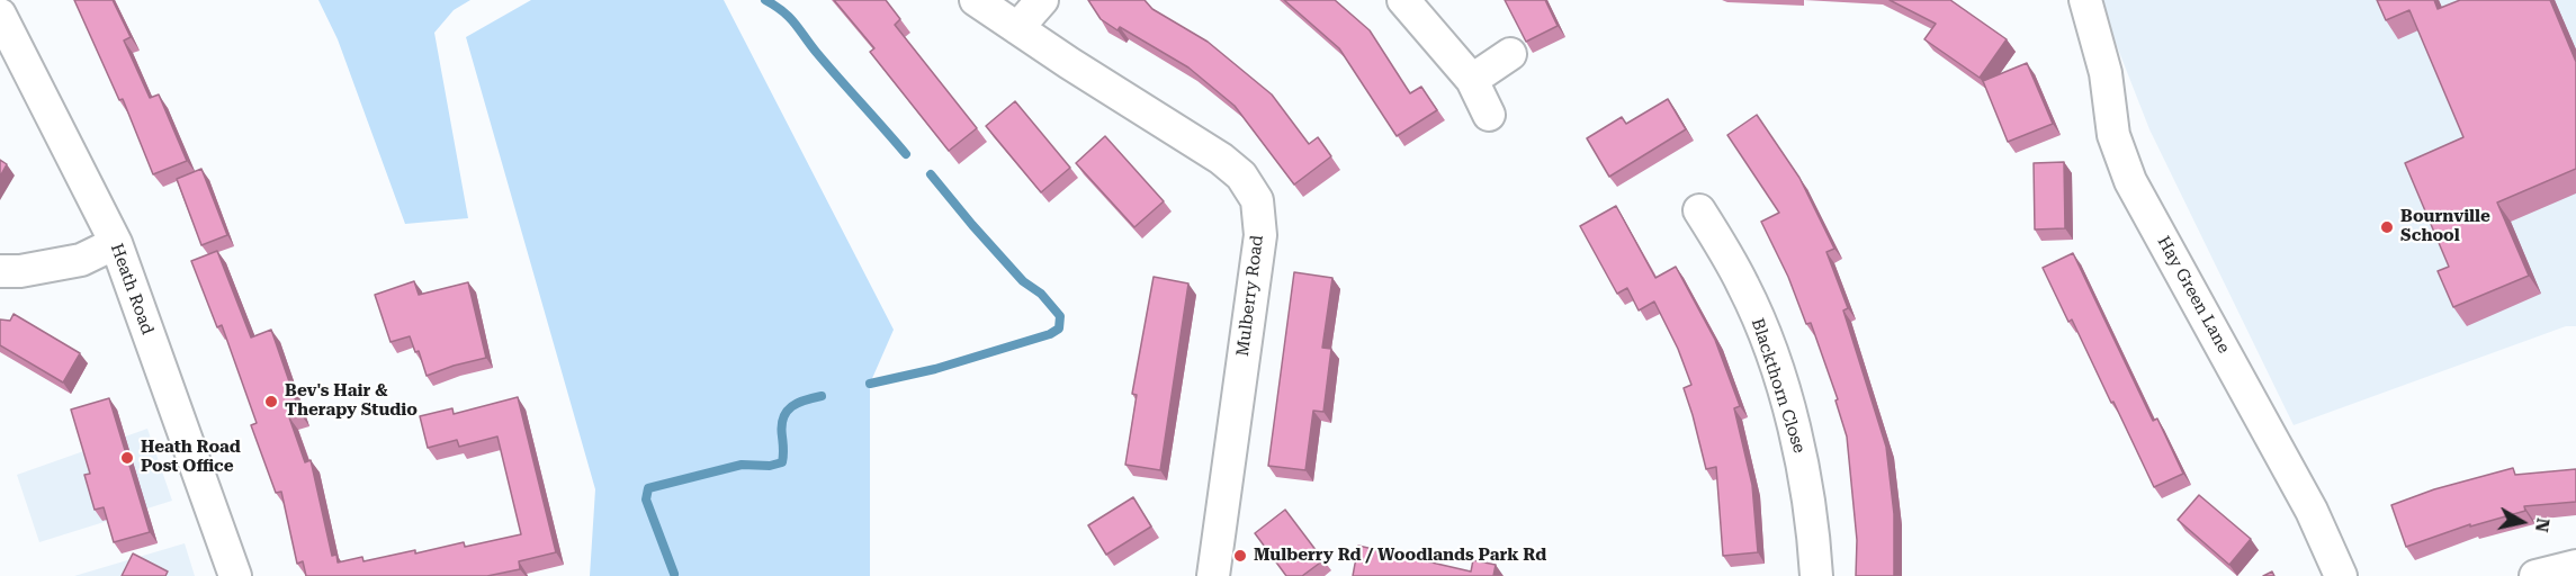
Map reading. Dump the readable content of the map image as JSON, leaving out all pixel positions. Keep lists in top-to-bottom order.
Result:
{
  "streets": {
    "street": [
      "Heath Road",
      "Hay Green Lane",
      "Mulberry Road",
      "Blackthorn Close"
    ]
  },
  "places": [
    "Bournville School",
    "Bev's Hair & Therapy Studio",
    "Heath Road Post Office",
    "Mulberry Rd / Woodlands Park Rd"
  ],
  "north": "right"
}
